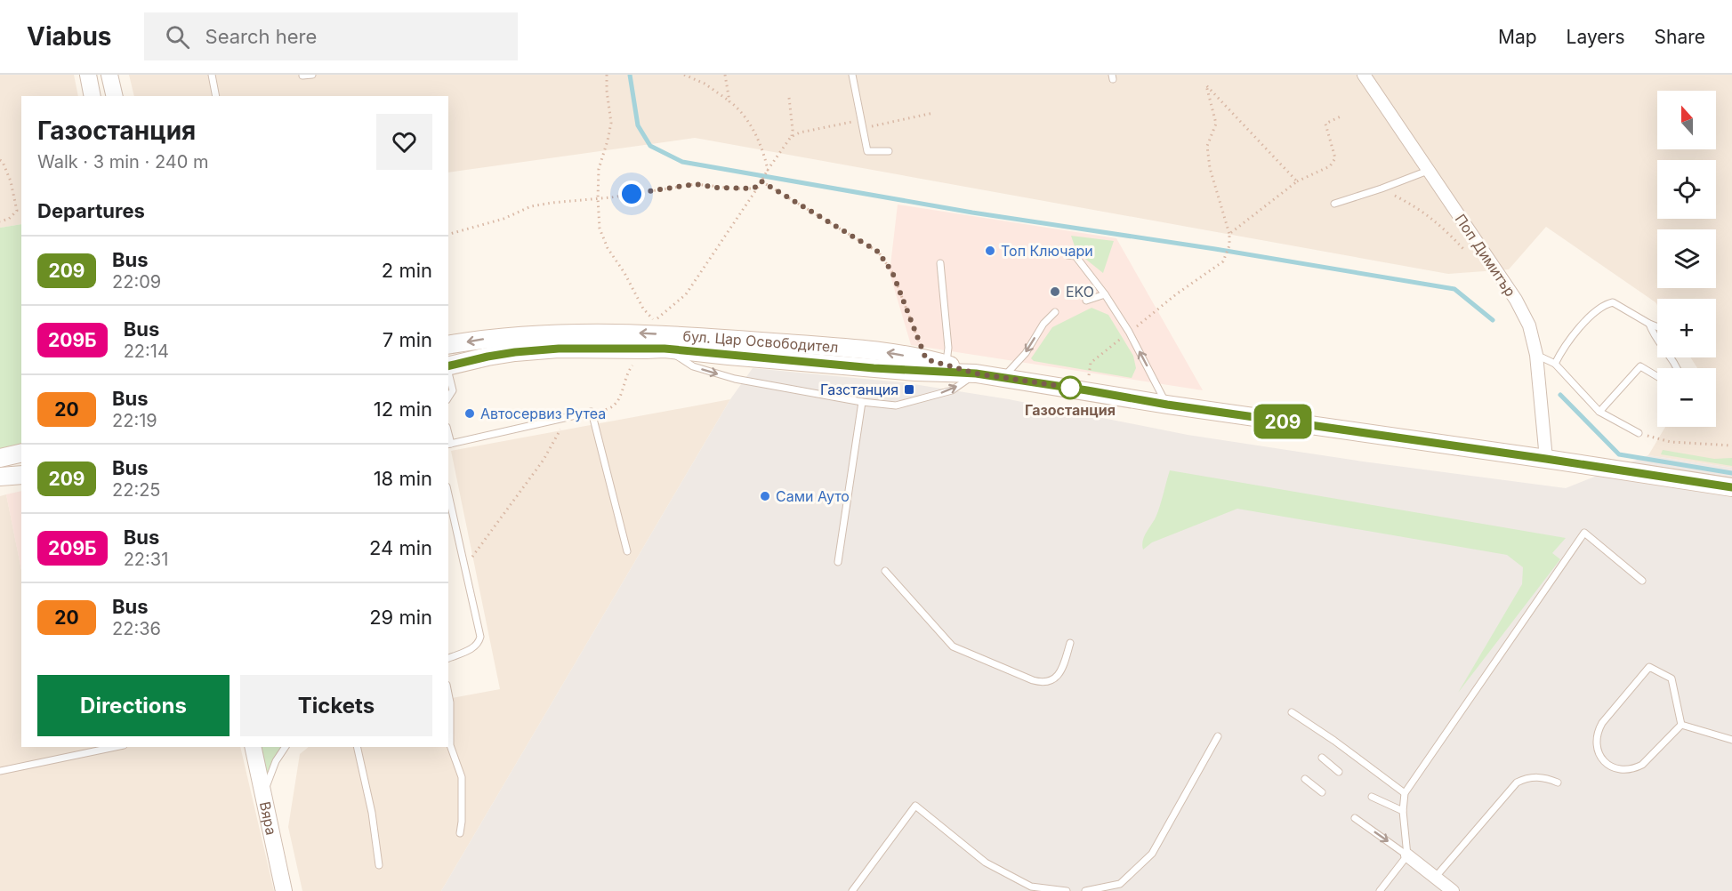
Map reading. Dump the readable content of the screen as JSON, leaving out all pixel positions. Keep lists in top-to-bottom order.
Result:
{
  "streets": {
    "main road": ["бул. Цар Освободител"],
    "street": ["Поп Димитър", "Вяра"]
  },
  "crossings": [
    ["Поп Димитър", "бул. Цар Освободител"]
  ],
  "places": {
    "other": [
      "Топ Ключари",
      "EKO",
      "Газoстанция",
      "Автосервиз Рутеа",
      "Сами Ауто"
    ],
    "transit": ["Газстанция"]
  },
  "lines": ["bus line 209"],
  "north": "top",
  "page": {
    "header": "Viabus",
    "search": "Search here",
    "nav": ["Map", "Layers", "Share"],
    "on_map": "209",
    "map_buttons": ["+", "−"],
    "heading": [
      ["Газoстанция", "Walk · 3 min · 240 m"],
      "Departures"
    ],
    "list": [
      {
        "mark": "209",
        "name": "Bus",
        "note": "22:09",
        "value": "2 min"
      },
      {
        "mark": "209Б",
        "name": "Bus",
        "note": "22:14",
        "value": "7 min"
      },
      {
        "mark": "20",
        "name": "Bus",
        "note": "22:19",
        "value": "12 min"
      },
      {
        "mark": "209",
        "name": "Bus",
        "note": "22:25",
        "value": "18 min"
      },
      {
        "mark": "209Б",
        "name": "Bus",
        "note": "22:31",
        "value": "24 min"
      },
      {
        "mark": "20",
        "name": "Bus",
        "note": "22:36",
        "value": "29 min"
      }
    ],
    "buttons": ["Directions", "Tickets"]
  }
}
